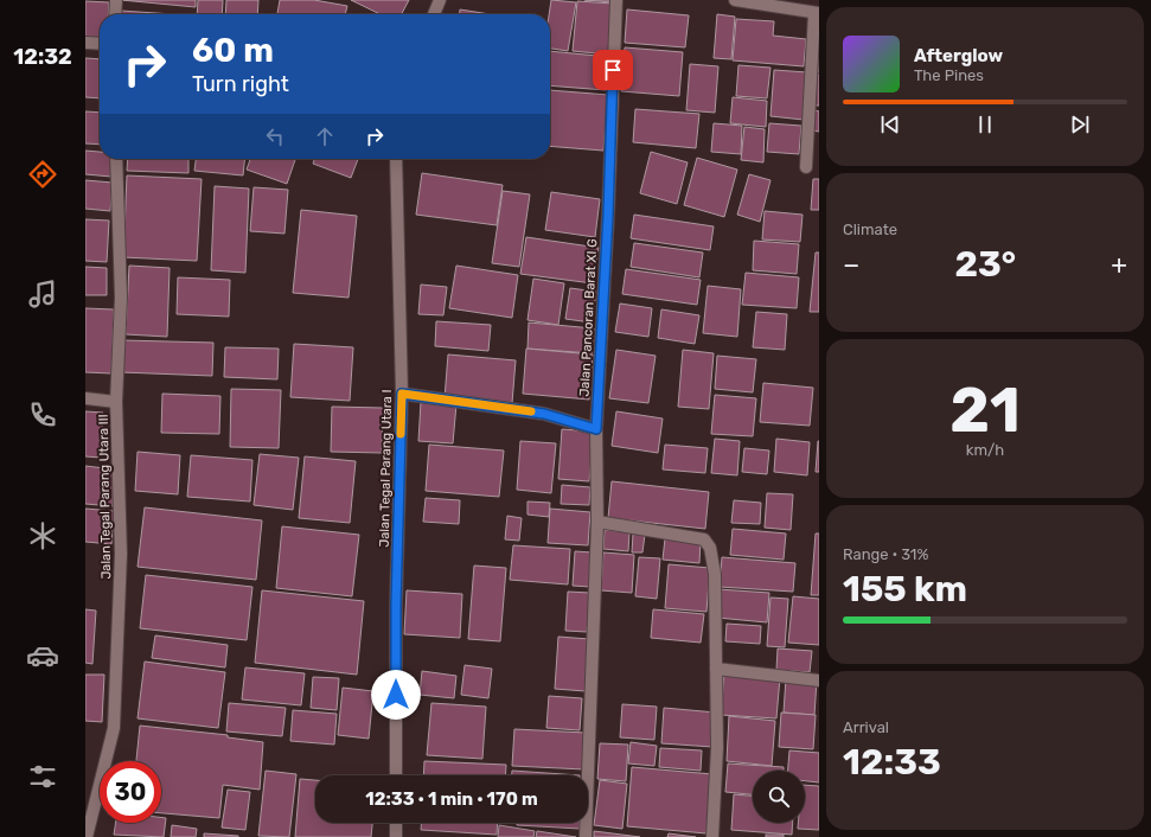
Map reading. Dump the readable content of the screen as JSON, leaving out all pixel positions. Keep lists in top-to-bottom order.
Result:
{
  "streets": {
    "street": ["Jalan Pancoran Barat XI G", "Jalan Tegal Parang Utara I", "Jalan Tegal Parang Utara III"]
  },
  "page": {
    "tabs": "12:32",
    "turn": ["60 m", "Turn right"],
    "song": ["Afterglow", "The Pines"],
    "tile": [
      "Climate",
      ["21", "km/h"],
      ["Range · 31%", "155 km"],
      ["Arrival", "12:33"]
    ],
    "heat": ["−", "23°", "+"],
    "limit": "30",
    "trip": "12:33 · 1 min · 170 m"
  }
}
